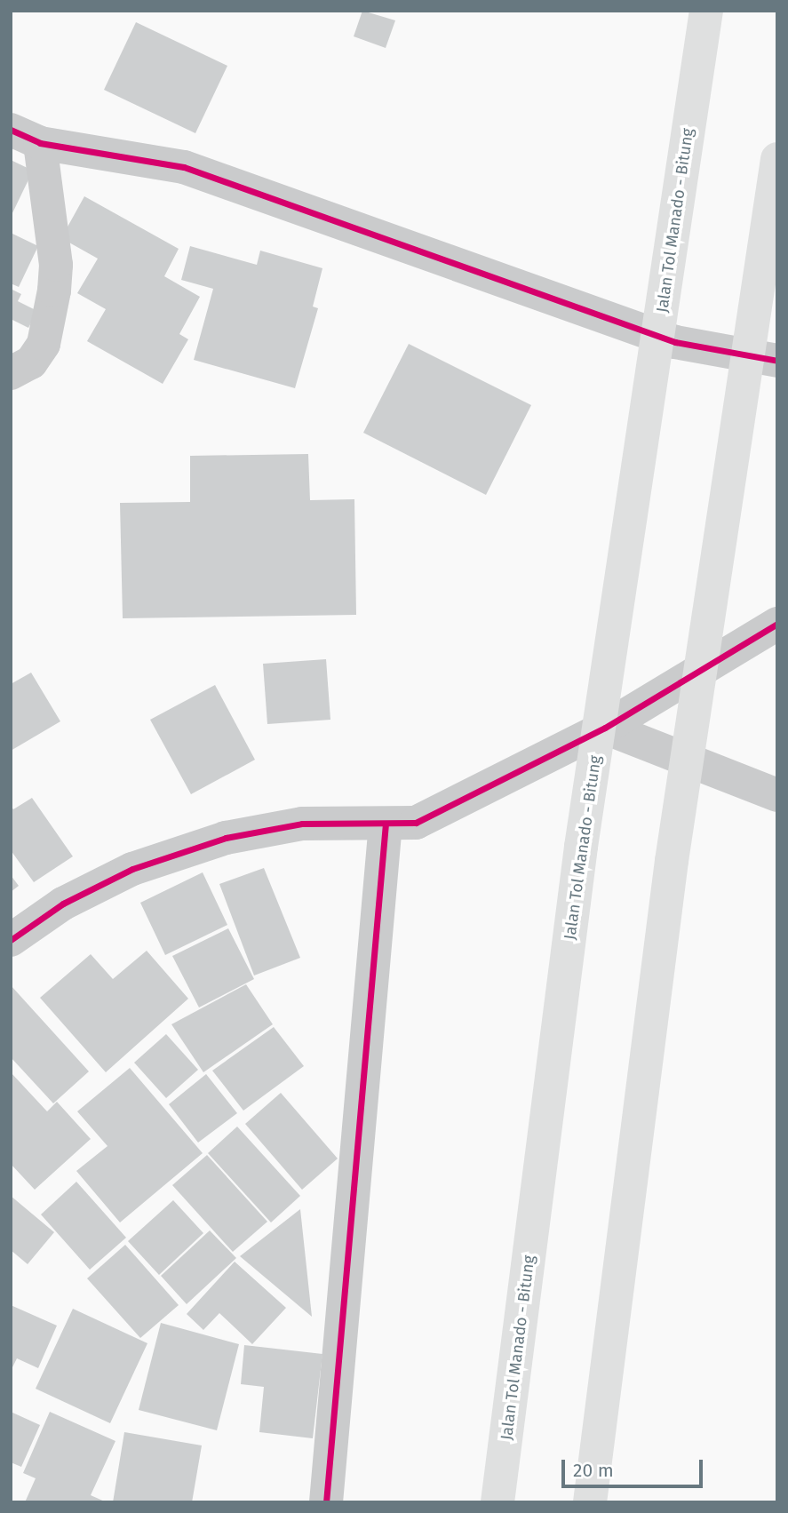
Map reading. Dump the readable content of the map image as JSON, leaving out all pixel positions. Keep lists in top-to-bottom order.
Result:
{
  "streets": {
    "highway": ["Jalan Tol Manado - Bitung"]
  },
  "scale_bar": "20 m"
}
